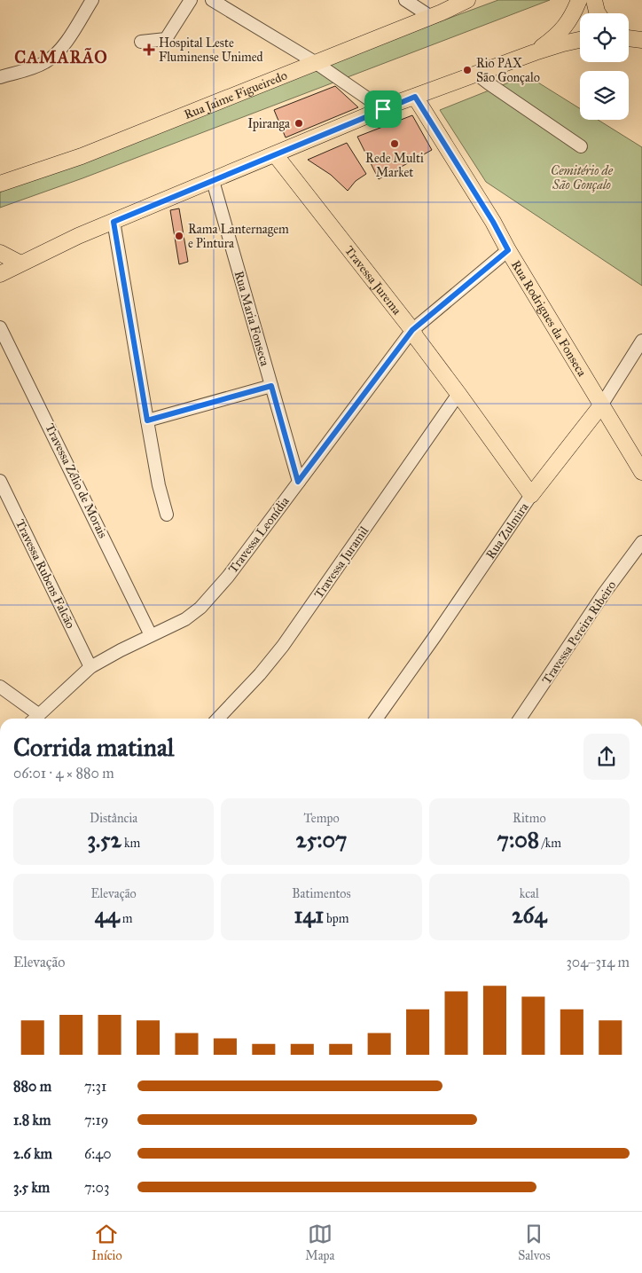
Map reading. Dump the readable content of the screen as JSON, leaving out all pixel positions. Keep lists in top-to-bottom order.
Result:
{
  "streets": {
    "main road": [
      "Rua Jaime Figueiredo",
      "Travessa Jurema",
      "Rua Rodrigues da Fonseca",
      "Rua Zulmira"
    ],
    "street": [
      "Rua Maria Fonseca",
      "Travessa Zélio de Morais",
      "Travessa Leonídia",
      "Travessa Juramil",
      "Travessa Rubens Falcão",
      "Travessa Pereira Ribeiro"
    ]
  },
  "crossings": [
    ["Travessa Jurema", "Rua Zulmira"],
    ["Travessa Jurema", "Travessa Leonídia"],
    ["Travessa Jurema", "Travessa Juramil"],
    ["Rua Rodrigues da Fonseca", "Rua Zulmira"],
    ["Rua Rodrigues da Fonseca", "Travessa Leonídia"],
    ["Rua Maria Fonseca", "Travessa Leonídia"],
    ["Travessa Zélio de Morais", "Travessa Leonídia"],
    ["Travessa Leonídia", "Travessa Rubens Falcão"]
  ],
  "districts": ["CAMARÃO"],
  "parks": ["Cemitério de São Gonçalo"],
  "places": {
    "health": ["Hospital Leste Fluminense Unimed"],
    "other": [
      "Rio PAX São Gonçalo",
      "Ipiranga",
      "Rede Multi Market",
      "Rama Lanternagem e Pintura"
    ]
  },
  "page": {
    "heading": ["Corrida matinal", "06:01 · 4 × 880 m"],
    "stats": [
      ["Distância", "3.52 km"],
      ["Tempo", "25:07"],
      ["Ritmo", "7:08 /km"],
      ["Elevação", "44 m"],
      ["Batimentos", "141 bpm"],
      ["kcal", "264"]
    ],
    "chart": ["Elevação", "304–314 m"],
    "list": [
      {
        "name": "880 m",
        "note": "7:31"
      },
      {
        "name": "1.8 km",
        "note": "7:19"
      },
      {
        "name": "2.6 km",
        "note": "6:40"
      },
      {
        "name": "3.5 km",
        "note": "7:03"
      }
    ],
    "tabs": ["Início", "Mapa", "Salvos"]
  }
}
